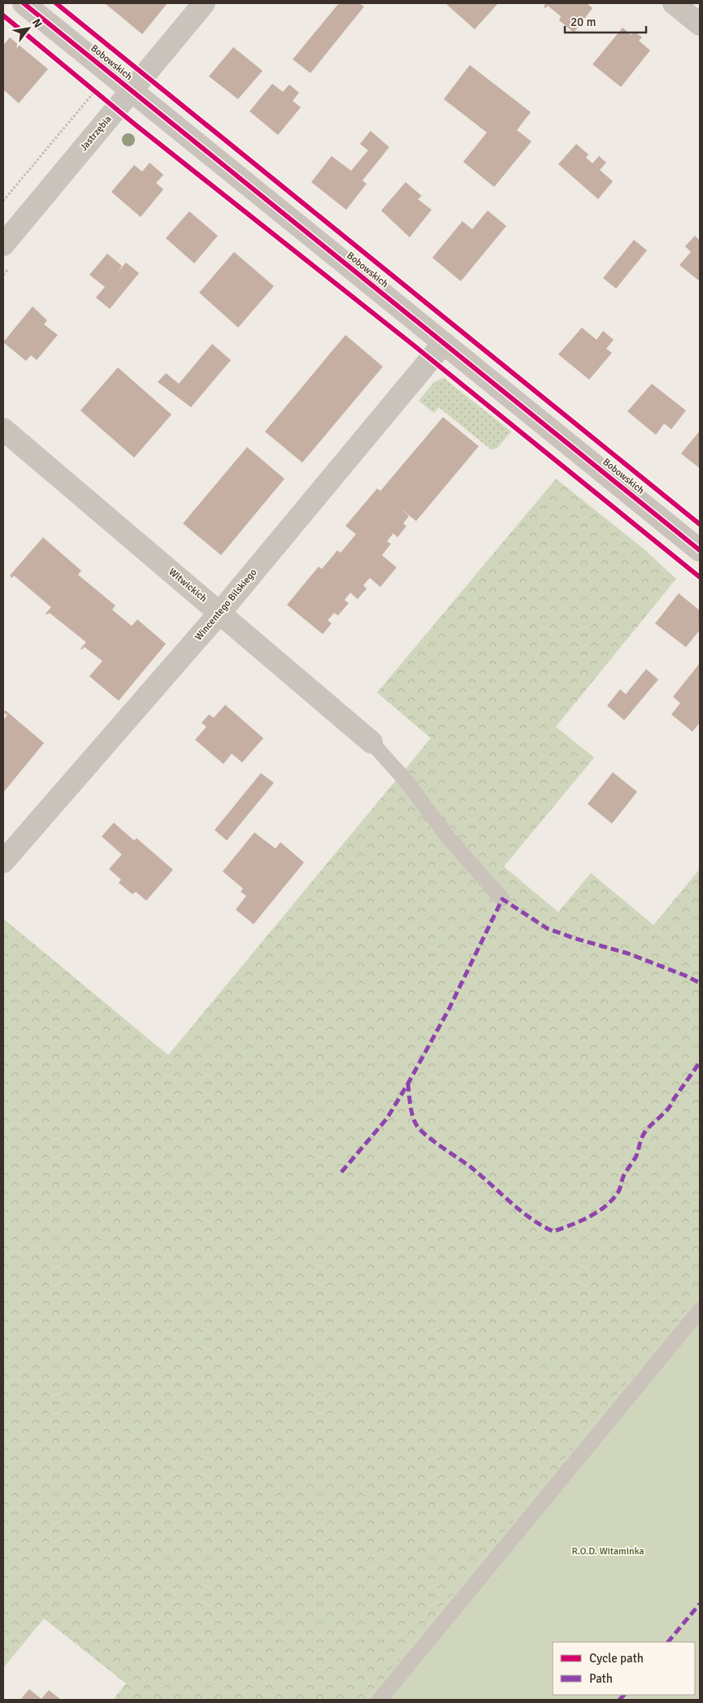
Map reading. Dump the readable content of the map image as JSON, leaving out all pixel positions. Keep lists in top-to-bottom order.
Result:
{
  "streets": {
    "street": [
      "Bobowskich",
      "Jastrzębia",
      "Witwickich",
      "Wincentego Bilskiego"
    ]
  },
  "crossings": [
    ["Bobowskich", "Jastrzębia"],
    ["Bobowskich", "Wincentego Bilskiego"],
    ["Witwickich", "Wincentego Bilskiego"]
  ],
  "parks": ["R.O.D. Witaminka"],
  "legend": ["Cycle path", "Path"],
  "scale_bar": "20 m",
  "north": "top right"
}
